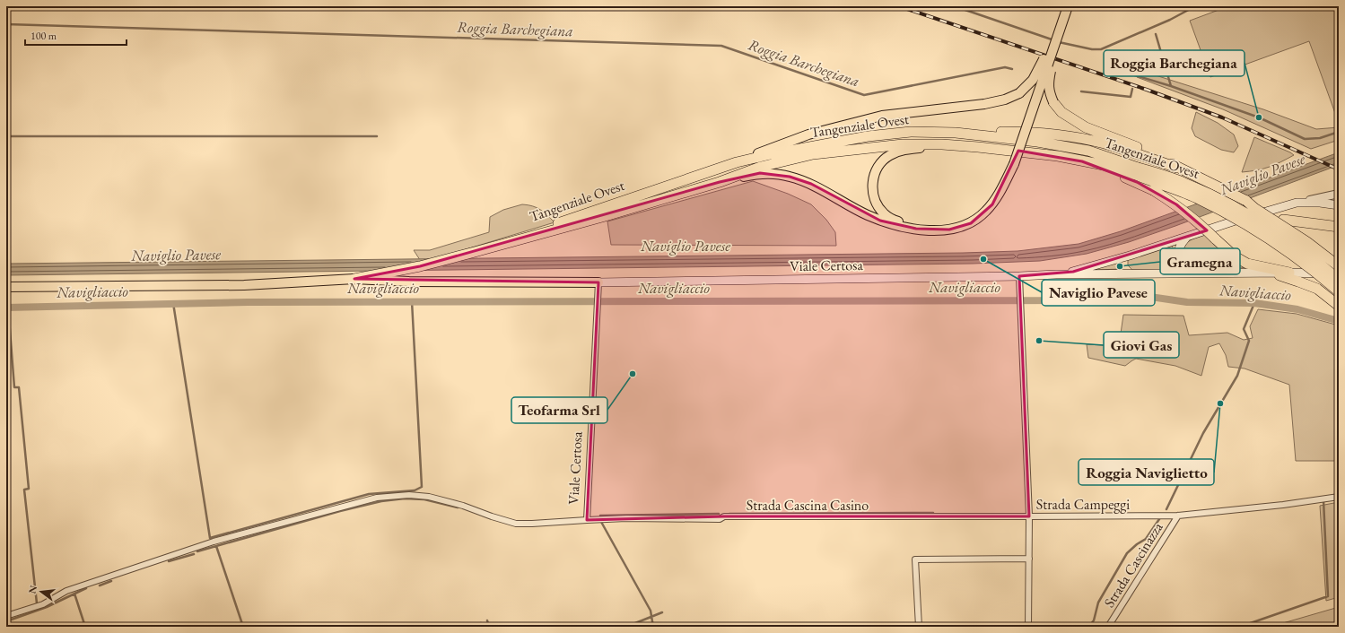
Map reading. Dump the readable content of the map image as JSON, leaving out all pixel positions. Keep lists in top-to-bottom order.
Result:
{
  "streets": {
    "highway": ["Tangenziale Ovest"],
    "main road": ["Viale Certosa"],
    "street": ["Strada Campeggi", "Strada Cascina Casino", "Strada Cascinazza"]
  },
  "crossings": [
    ["Viale Certosa", "Strada Campeggi"],
    ["Viale Certosa", "Strada Cascina Casino"],
    ["Strada Campeggi", "Strada Cascina Casino"],
    ["Strada Campeggi", "Strada Cascinazza"]
  ],
  "water": ["Roggia Barchegiana", "Naviglio Pavese", "Navigliaccio"],
  "places": [
    "Roggia Barchegiana",
    "Naviglio Pavese",
    "Gramegna",
    "Giovi Gas",
    "Teofarma Srl",
    "Roggia Naviglietto"
  ],
  "scale_bar": "100 m",
  "north": "left"
}
